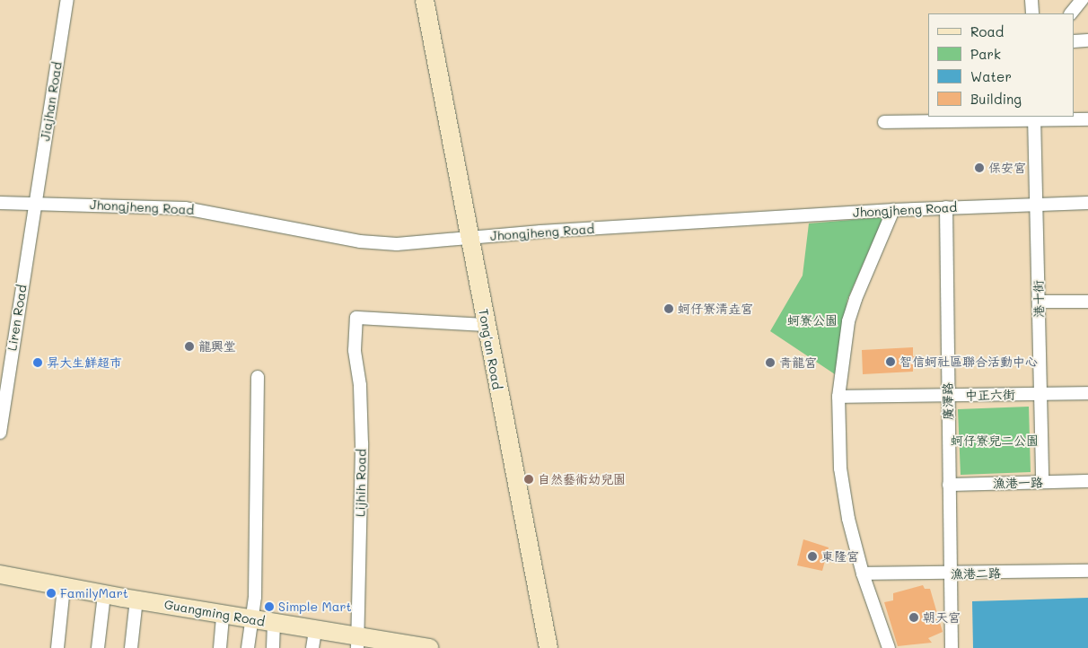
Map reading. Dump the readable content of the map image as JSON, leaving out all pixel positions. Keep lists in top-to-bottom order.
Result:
{
  "streets": {
    "street": [
      "Jiajhan Road",
      "Jhongjheng Road",
      "港十街",
      "Liren Road",
      "Tong'an Road",
      "中正六街",
      "廣澤路",
      "Lijhih Road",
      "漁港一路",
      "漁港二路",
      "Guangming Road"
    ]
  },
  "crossings": [
    ["Jiajhan Road", "Jhongjheng Road"],
    ["Jiajhan Road", "Liren Road"],
    ["Jhongjheng Road", "港十街"],
    ["Jhongjheng Road", "Liren Road"],
    ["Jhongjheng Road", "Tong'an Road"],
    ["Jhongjheng Road", "廣澤路"],
    ["港十街", "中正六街"],
    ["港十街", "漁港一路"],
    ["Tong'an Road", "Lijhih Road"],
    ["中正六街", "廣澤路"],
    ["廣澤路", "漁港一路"],
    ["廣澤路", "漁港二路"],
    ["Lijhih Road", "Guangming Road"]
  ],
  "parks": ["蚵寮公園", "蚵仔寮兒二公園"],
  "places": [
    "保安宮",
    "蚵仔寮清垚宮",
    "龍興堂",
    "智信蚵社區聯合活動中心",
    "昇大生鮮超市",
    "青龍宮",
    "自然藝術幼兒園",
    "東隆宮",
    "FamilyMart",
    "Simple Mart",
    "朝天宮"
  ],
  "legend": [
    "Road",
    "Park",
    "Water",
    "Building"
  ]
}
